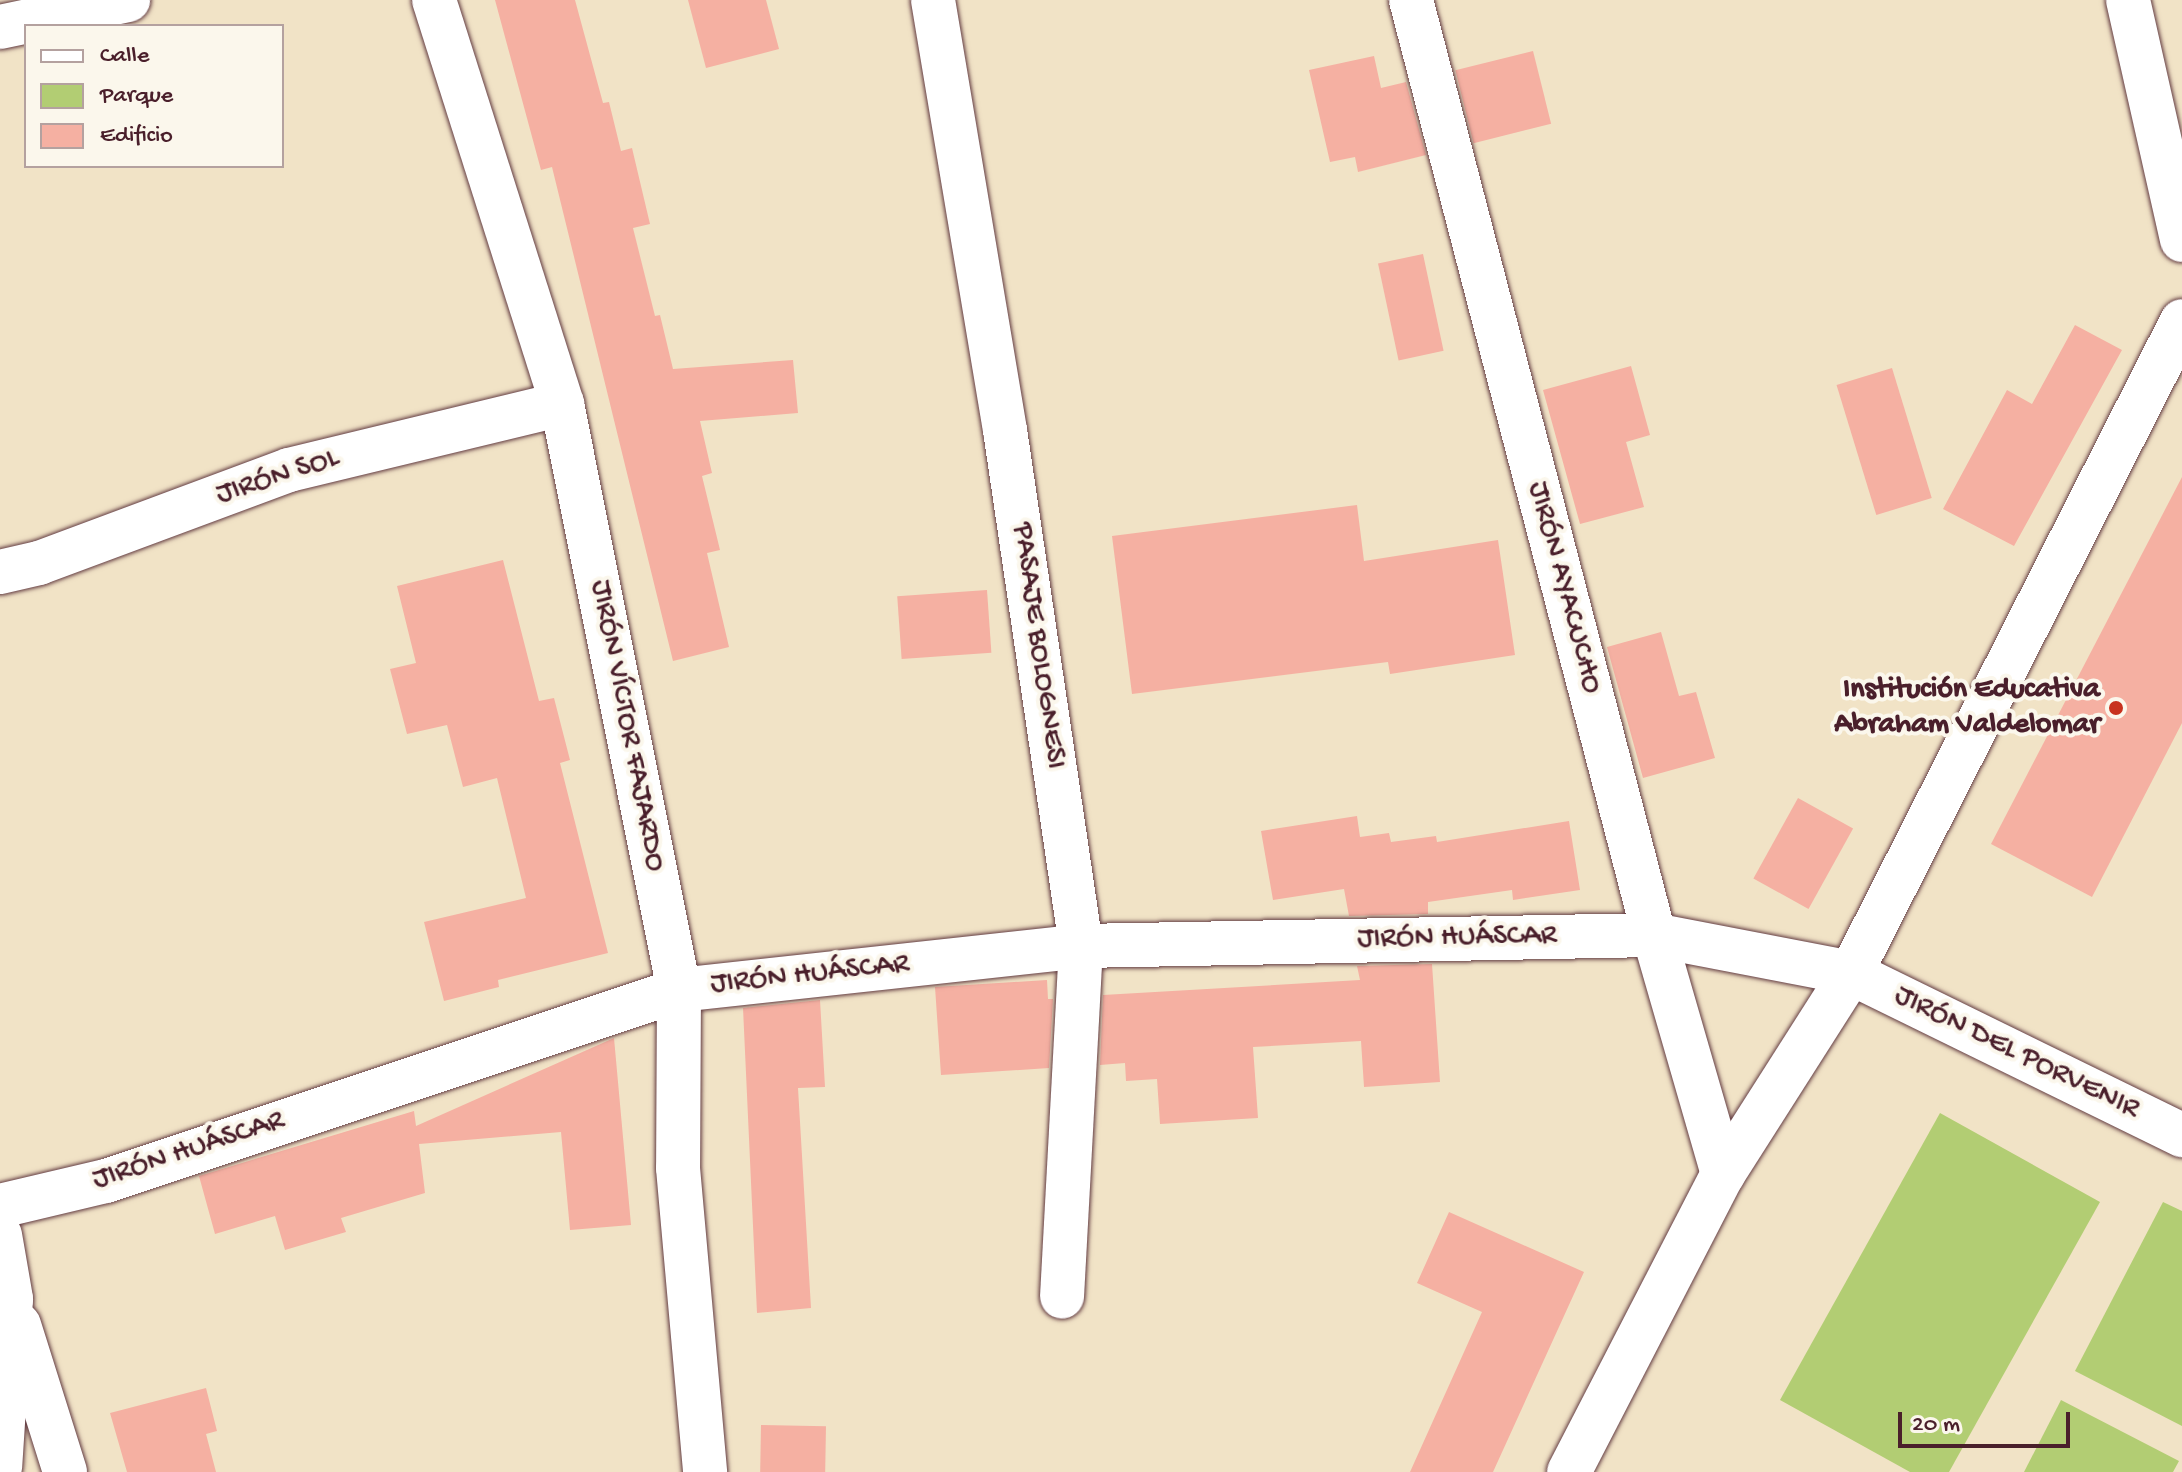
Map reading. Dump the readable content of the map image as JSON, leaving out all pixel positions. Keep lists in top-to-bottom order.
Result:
{
  "streets": {
    "street": [
      "JIRÓN SOL",
      "JIRÓN AYACUCHO",
      "PASAJE BOLOGNESI",
      "JIRÓN VÍCTOR FAJARDO",
      "JIRÓN HUÁSCAR",
      "JIRÓN DEL PORVENIR"
    ]
  },
  "crossings": [
    ["JIRÓN SOL", "JIRÓN VÍCTOR FAJARDO"],
    ["JIRÓN AYACUCHO", "JIRÓN HUÁSCAR"],
    ["PASAJE BOLOGNESI", "JIRÓN HUÁSCAR"],
    ["JIRÓN VÍCTOR FAJARDO", "JIRÓN HUÁSCAR"],
    ["JIRÓN HUÁSCAR", "JIRÓN DEL PORVENIR"]
  ],
  "places": ["Institución Educativa Abraham Valdelomar"],
  "legend": ["Calle", "Parque", "Edificio"],
  "scale_bar": "20 m"
}
